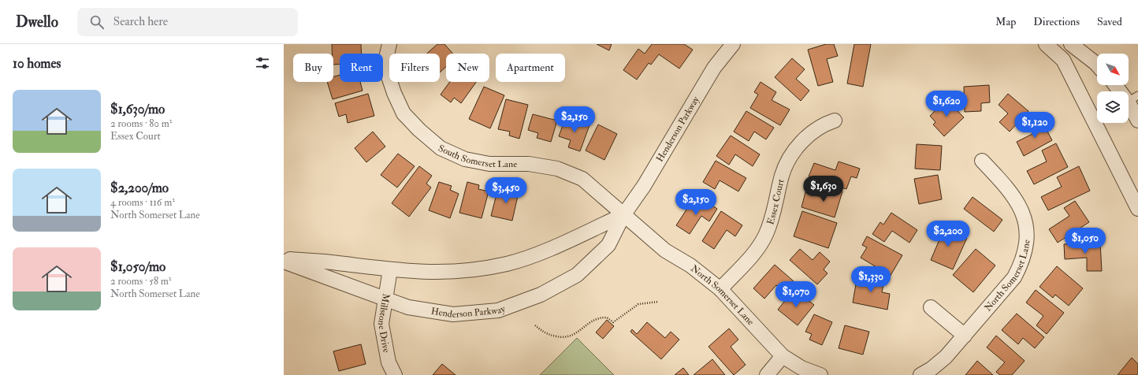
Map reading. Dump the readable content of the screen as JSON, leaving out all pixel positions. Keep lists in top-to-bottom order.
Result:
{
  "streets": {
    "street": [
      "Henderson Parkway",
      "South Somerset Lane",
      "Essex Court",
      "North Somerset Lane",
      "Millstone Drive"
    ]
  },
  "crossings": [
    ["Henderson Parkway", "South Somerset Lane"],
    ["Henderson Parkway", "North Somerset Lane"],
    ["Henderson Parkway", "Millstone Drive"],
    ["South Somerset Lane", "North Somerset Lane"],
    ["Essex Court", "North Somerset Lane"]
  ],
  "north": "bottom right",
  "page": {
    "header": "Dwello",
    "search": "Search here",
    "nav": ["Map", "Directions", "Saved"],
    "heading": "10 homes",
    "chip": [
      "Buy",
      "Rent",
      "Filters",
      "New",
      "Apartment"
    ],
    "list": [
      {
        "name": "$1,630/mo",
        "note": "2 rooms · 80 m² · Essex Court"
      },
      {
        "name": "$2,200/mo",
        "note": "4 rooms · 116 m² · North Somerset Lane"
      },
      {
        "name": "$1,050/mo",
        "note": "2 rooms · 58 m² · North Somerset Lane"
      }
    ],
    "price": [
      "$1,620",
      "$2,150",
      "$1,120",
      "$1,630",
      "$3,450",
      "$2,150",
      "$2,200",
      "$1,050",
      "$1,330",
      "$1,070"
    ]
  }
}
